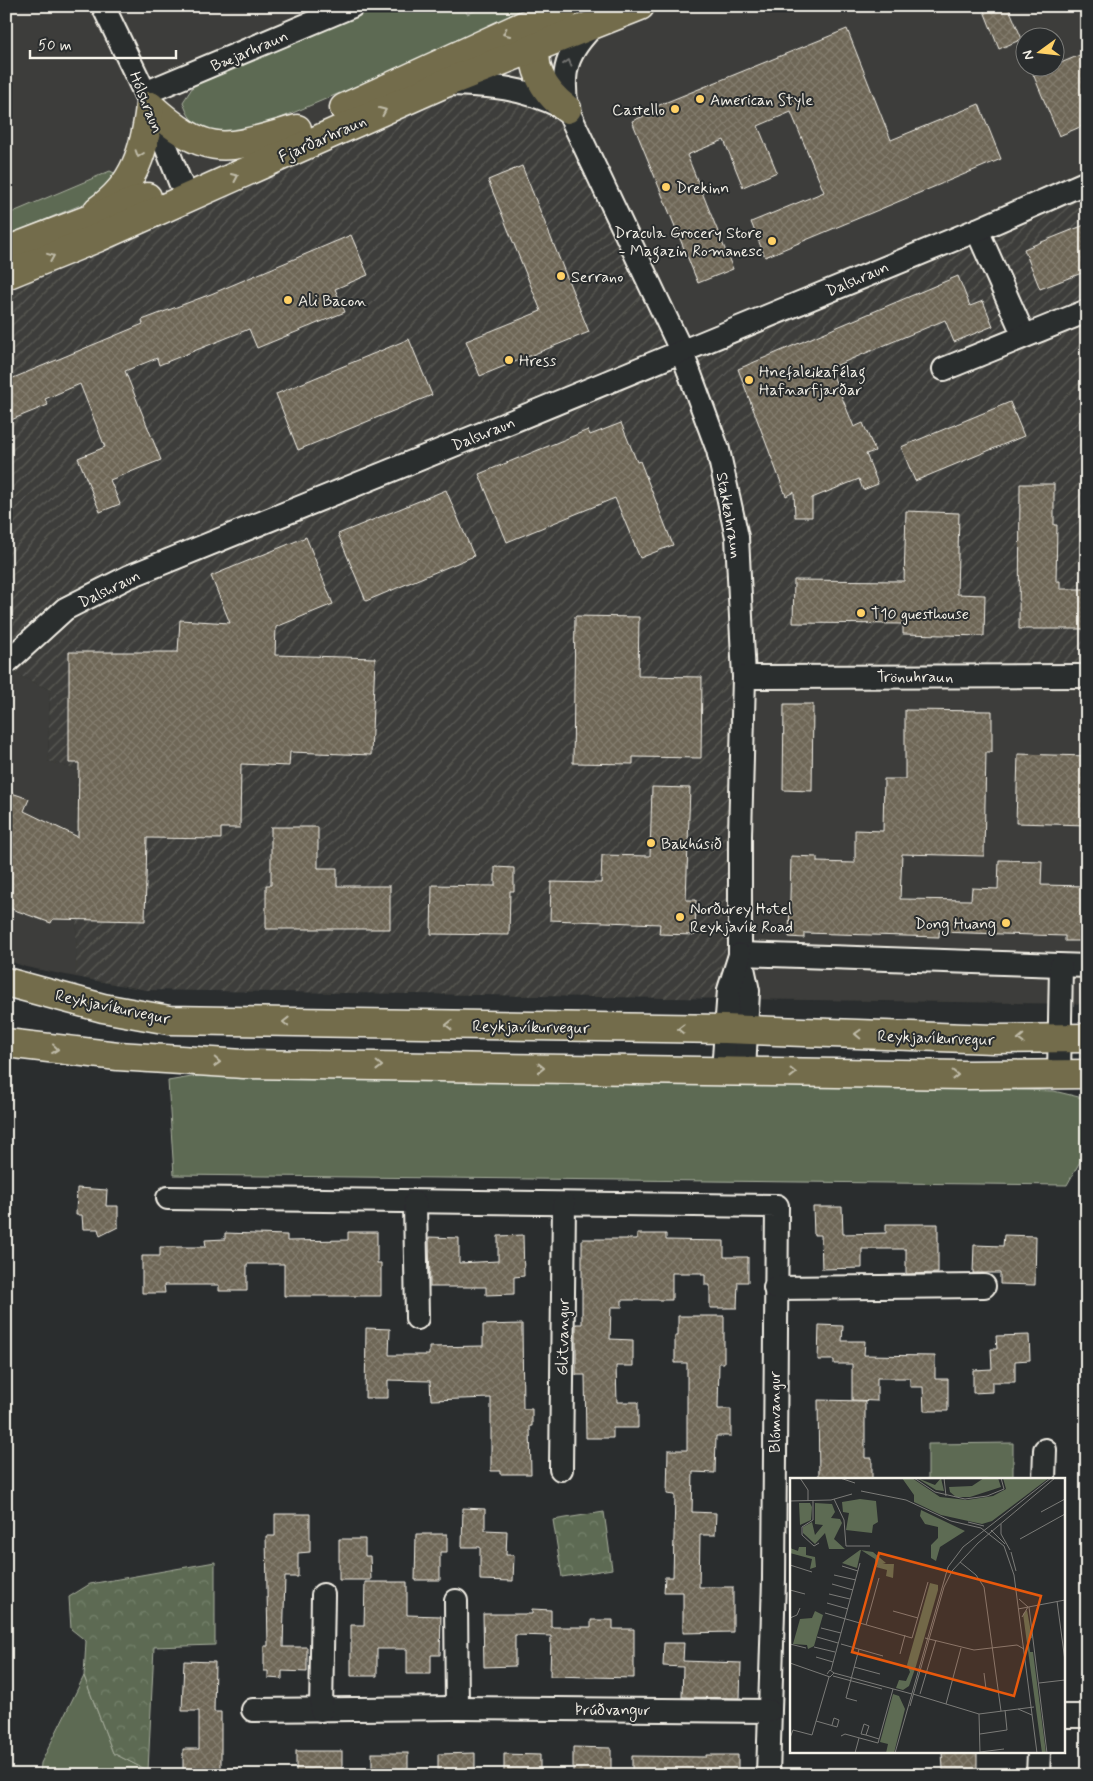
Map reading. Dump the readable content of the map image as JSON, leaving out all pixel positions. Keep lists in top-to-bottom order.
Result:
{
  "streets": {
    "main road": ["Fjarðarhraun", "Reykjavíkurvegur"],
    "street": [
      "Bæjarhraun",
      "Hólshraun",
      "Dalshraun",
      "Stakkahraun",
      "Trönuhraun",
      "Glitvangur",
      "Blómvangur",
      "Þrúðvangur"
    ]
  },
  "crossings": [
    ["Bæjarhraun", "Hólshraun"],
    ["Hólshraun", "Fjarðarhraun"],
    ["Fjarðarhraun", "Stakkahraun"],
    ["Dalshraun", "Stakkahraun"],
    ["Stakkahraun", "Trönuhraun"],
    ["Stakkahraun", "Reykjavíkurvegur"],
    ["Glitvangur", "Blómvangur"],
    ["Blómvangur", "Þrúðvangur"]
  ],
  "places": [
    "American Style",
    "Castello",
    "Drekinn",
    "Dracula Grocery Store - Magazin Romanesc",
    "Serrano",
    "Ali Bacon",
    "Hress",
    "Hnefaleikafélag Hafnarfjarðar",
    "T10 guesthouse",
    "Bakhúsið",
    "Norðurey Hotel Reykjavík Road",
    "Dong Huang"
  ],
  "scale_bar": "50 m",
  "north": "left"
}
